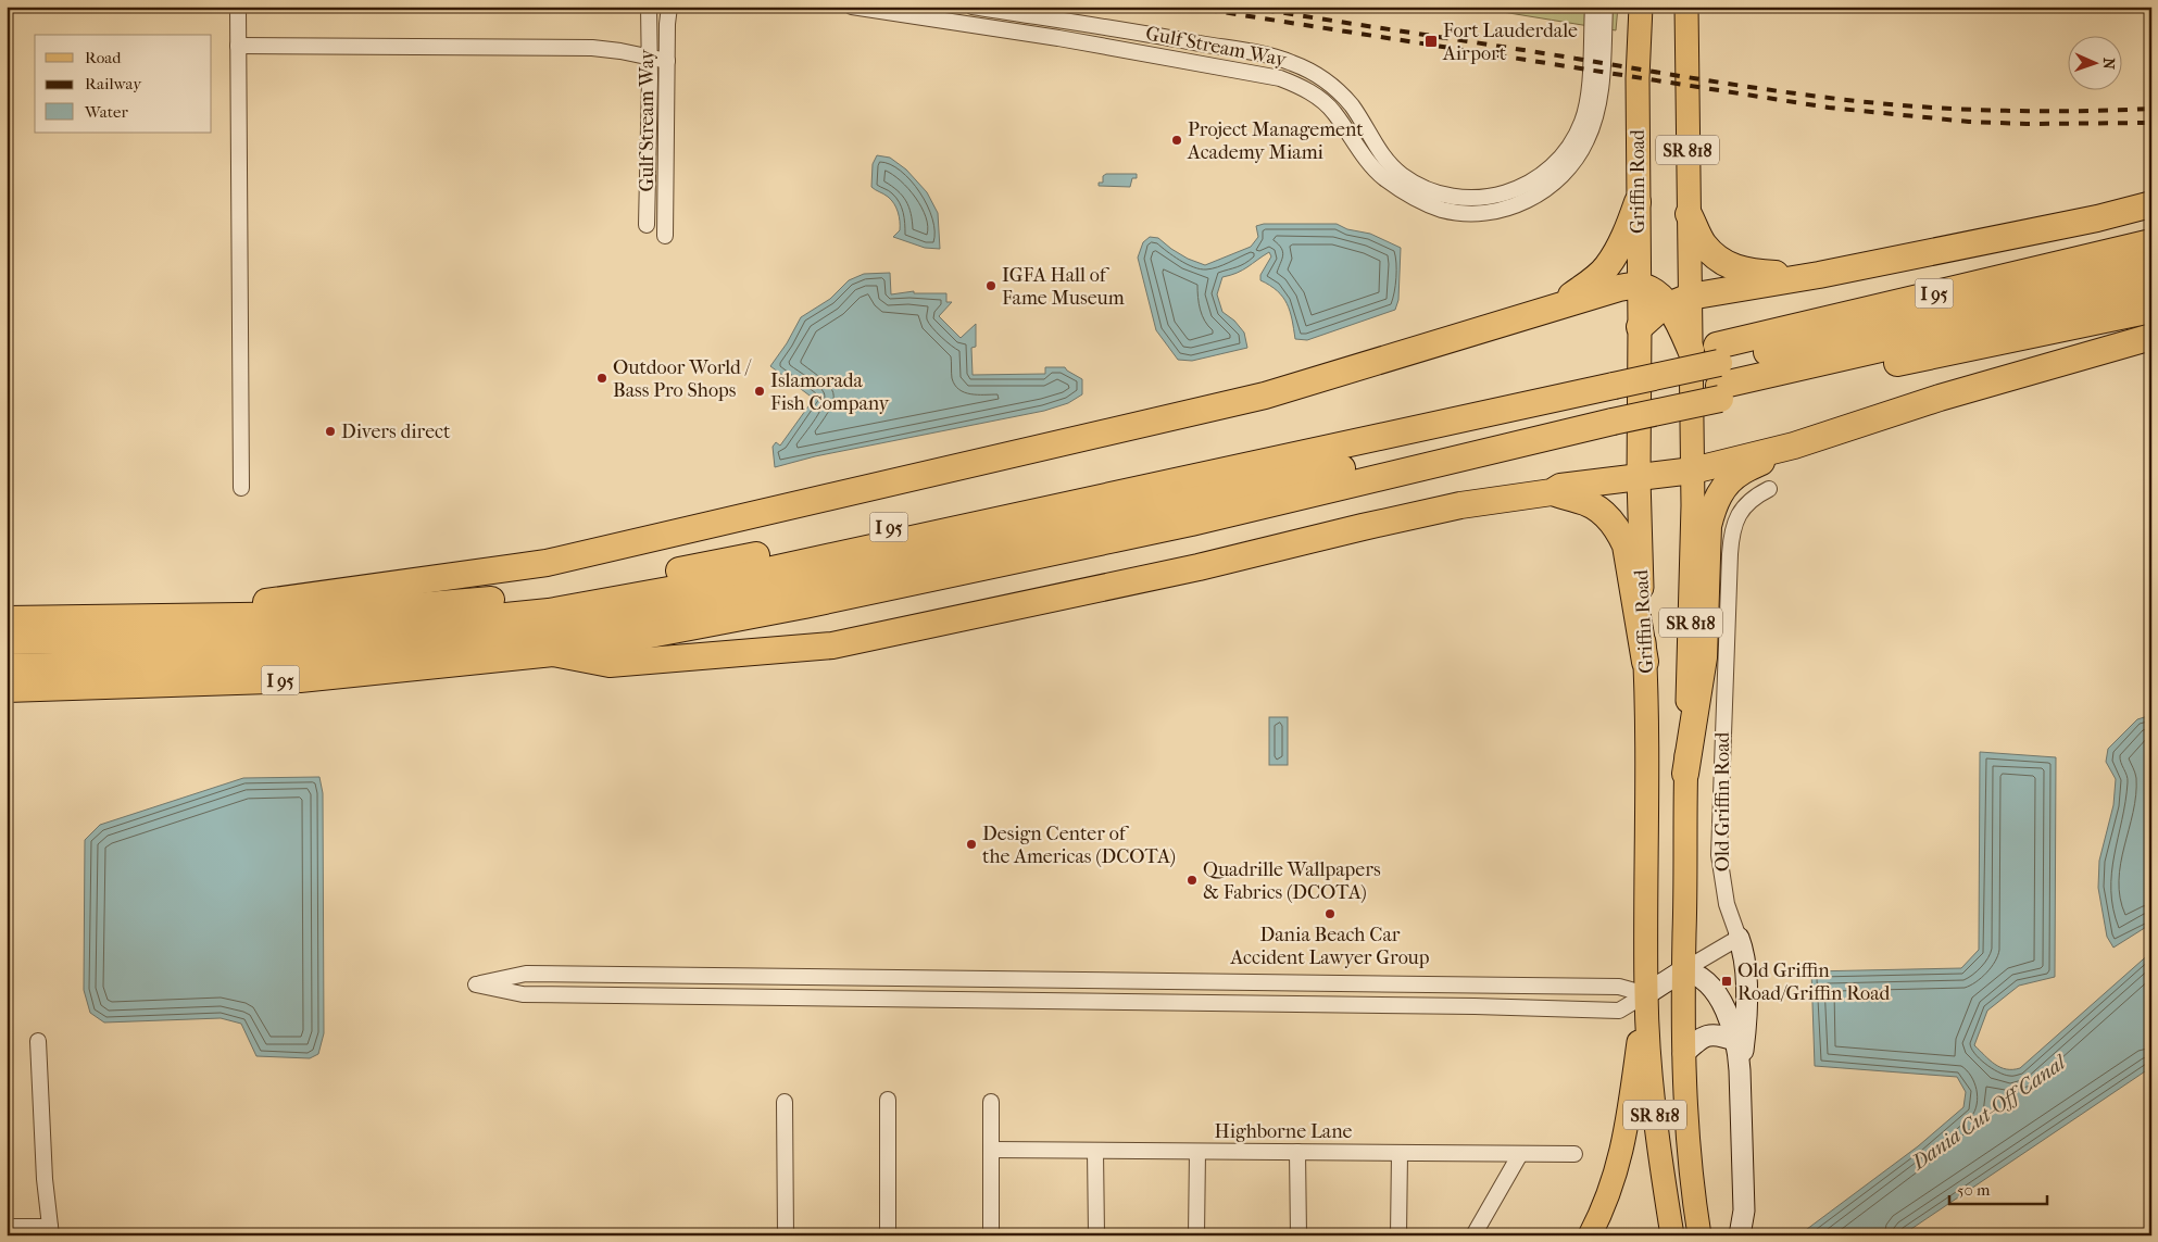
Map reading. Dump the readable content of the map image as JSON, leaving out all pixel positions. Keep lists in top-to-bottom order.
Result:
{
  "streets": {
    "highway": ["I 95"],
    "main road": ["SR 818", "Griffin Road"],
    "street": ["Gulf Stream Way", "Old Griffin Road", "Highborne Lane"]
  },
  "water": ["Dania Cut-Off Canal"],
  "places": {
    "transit": ["Fort Lauderdale Airport", "Old Griffin Road/Griffin Road"],
    "other": [
      "Project Management Academy Miami",
      "IGFA Hall of Fame Museum",
      "Outdoor World / Bass Pro Shops",
      "Islamorada Fish Company",
      "Divers direct",
      "Design Center of the Americas (DCOTA)",
      "Quadrille Wallpapers & Fabrics (DCOTA)",
      "Dania Beach Car Accident Lawyer Group"
    ]
  },
  "legend": ["Road", "Railway", "Water"],
  "scale_bar": "50 m",
  "north": "right"
}
